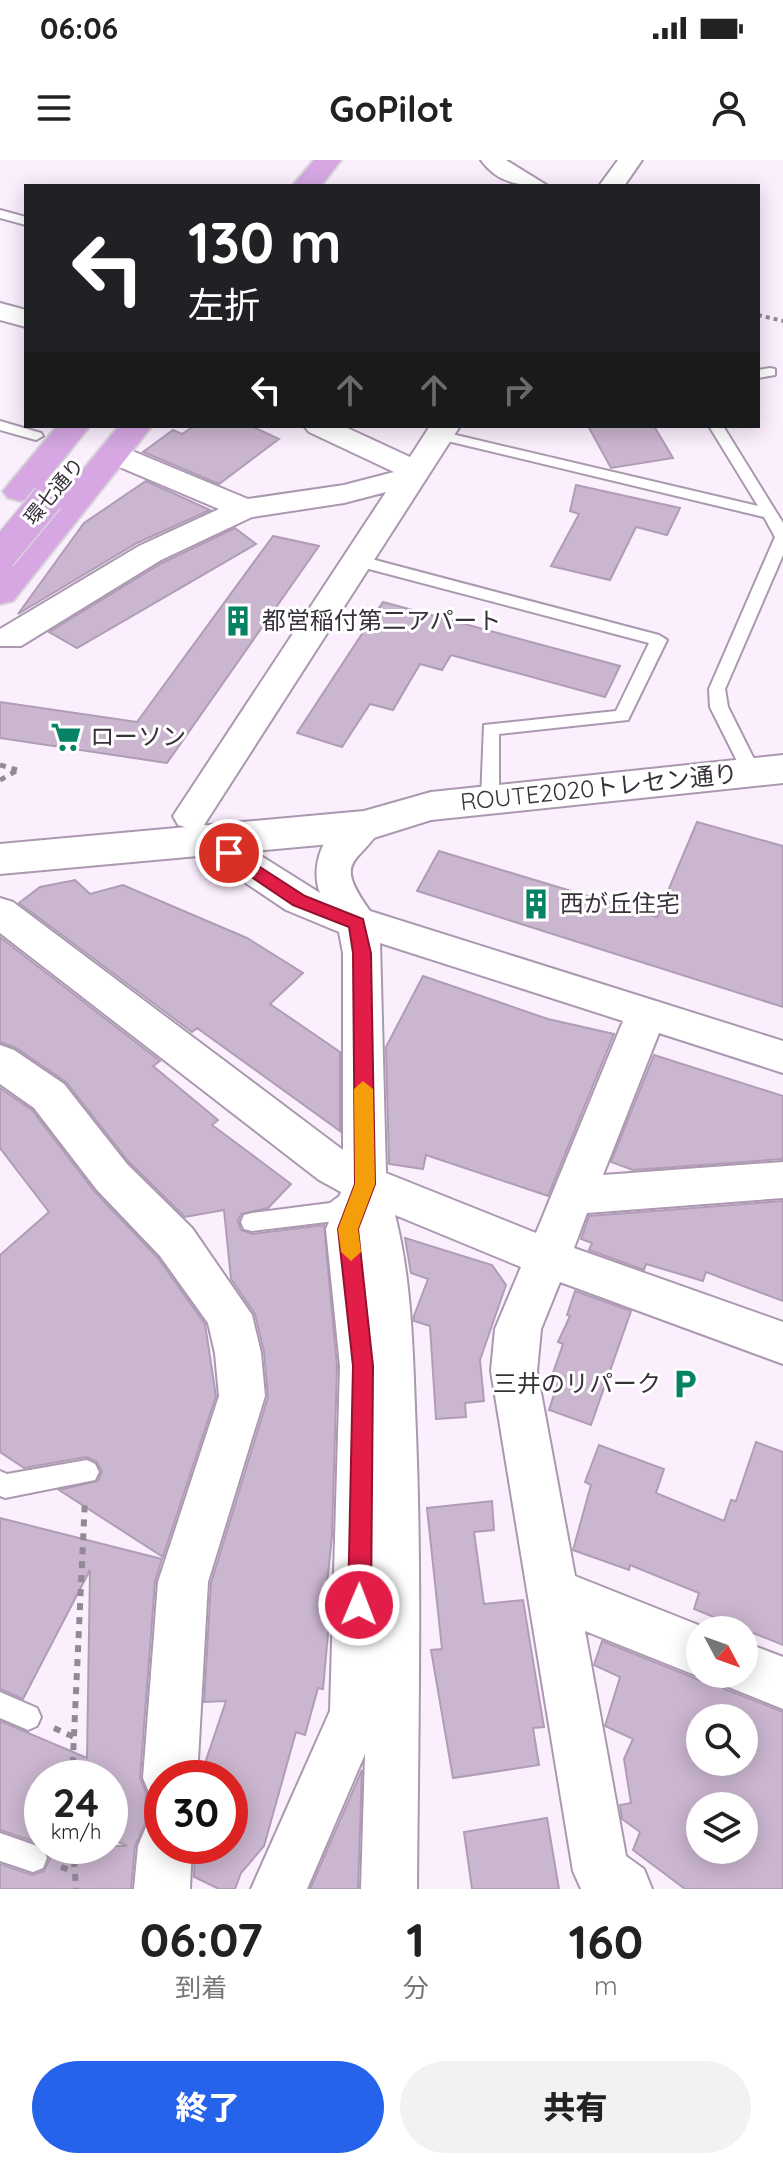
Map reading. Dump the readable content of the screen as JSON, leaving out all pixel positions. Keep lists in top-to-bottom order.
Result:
{
  "streets": {
    "main road": ["環七通り", "ROUTE2020トレセン通り"]
  },
  "places": {
    "building": ["都営稲付第二アパート", "西が丘住宅"],
    "supermarket": ["ローソン"],
    "parking": ["三井のリパーク"]
  },
  "north": "bottom right",
  "page": {
    "status": "06:06",
    "header": "GoPilot",
    "turn": ["130 m", "左折"],
    "speed": "24 km/h",
    "limit": "30",
    "eta": [
      "06:07",
      "到着",
      "1",
      "分",
      "160",
      "m"
    ],
    "buttons": ["終了", "共有"]
  }
}
